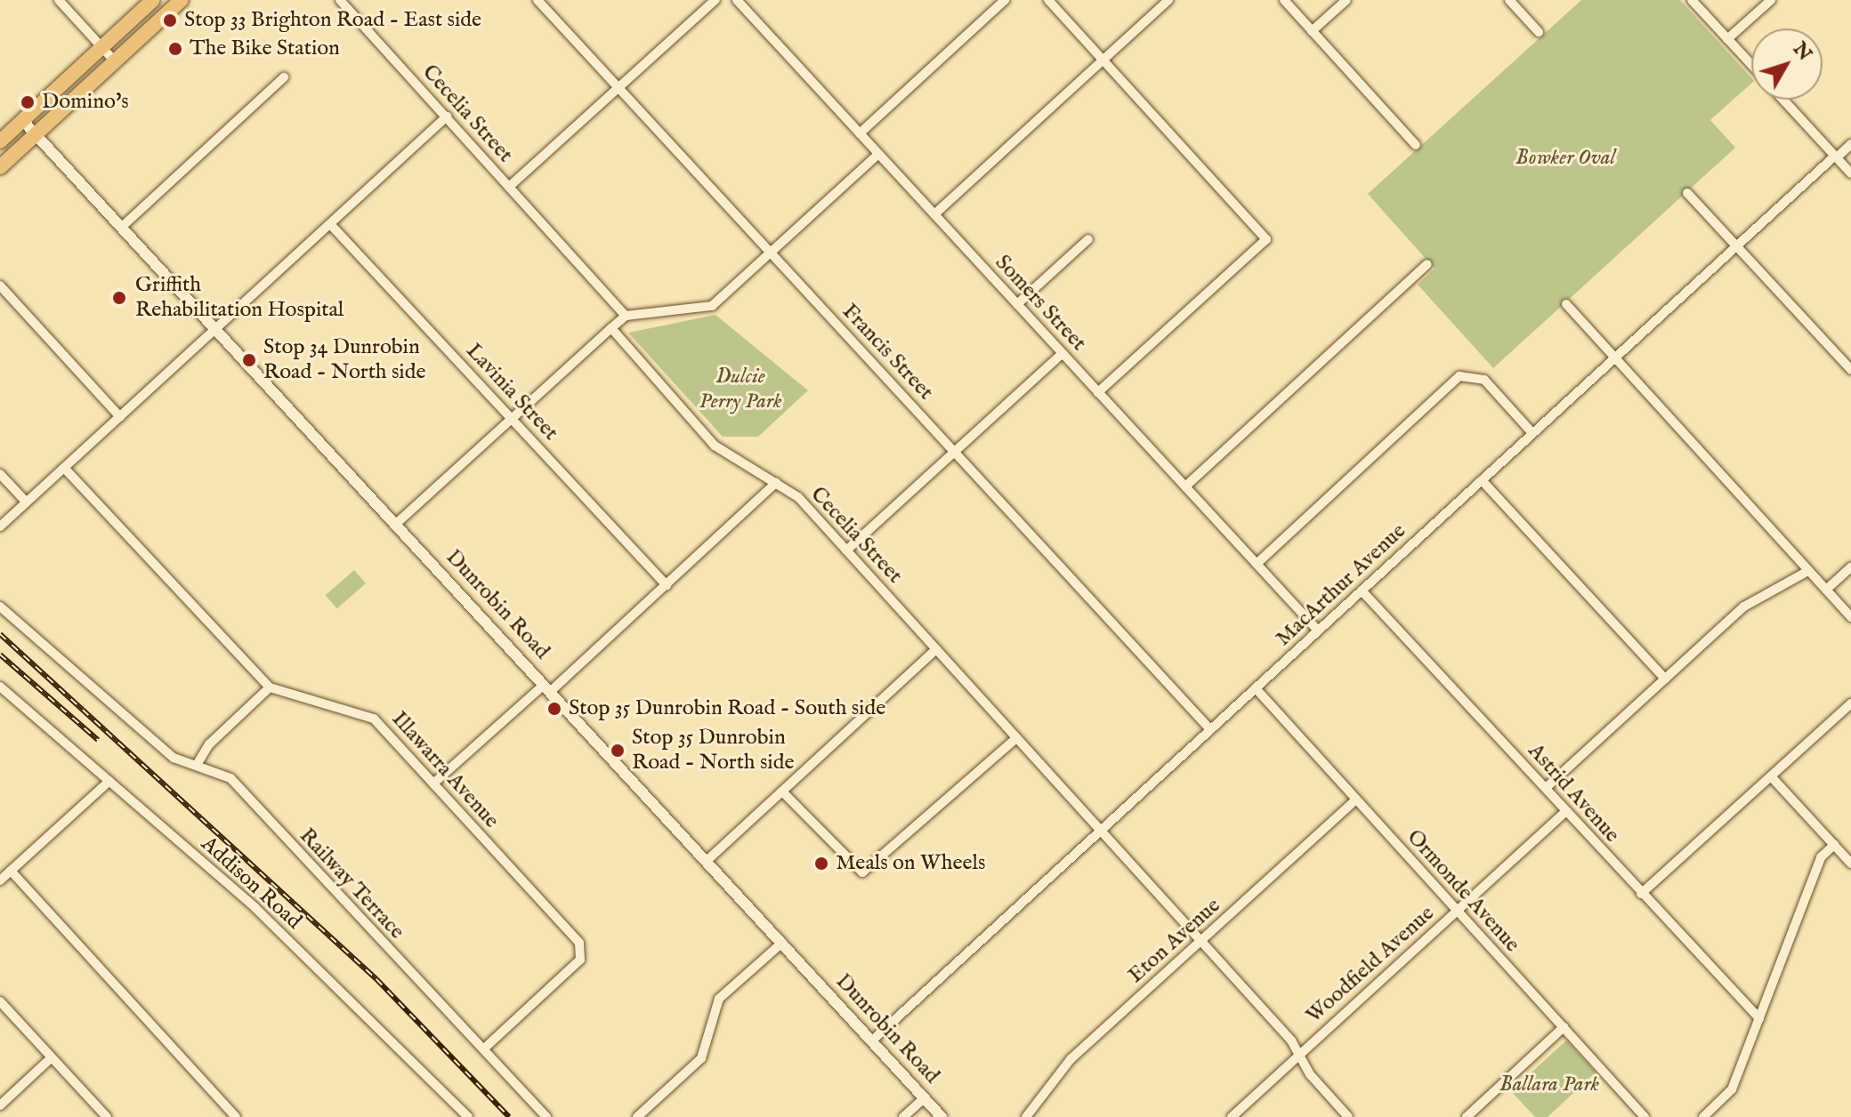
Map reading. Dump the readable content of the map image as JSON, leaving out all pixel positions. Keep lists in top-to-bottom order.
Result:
{
  "streets": {
    "street": [
      "Cecelia Street",
      "Somers Street",
      "Francis Street",
      "Lavinia Street",
      "MacArthur Avenue",
      "Dunrobin Road",
      "Illawarra Avenue",
      "Astrid Avenue",
      "Addison Road",
      "Railway Terrace",
      "Ormonde Avenue",
      "Eton Avenue",
      "Woodfield Avenue"
    ]
  },
  "crossings": [
    ["Cecelia Street", "MacArthur Avenue"],
    ["Cecelia Street", "Eton Avenue"],
    ["Cecelia Street", "Woodfield Avenue"],
    ["Somers Street", "MacArthur Avenue"],
    ["Francis Street", "MacArthur Avenue"],
    ["MacArthur Avenue", "Dunrobin Road"],
    ["MacArthur Avenue", "Astrid Avenue"],
    ["MacArthur Avenue", "Ormonde Avenue"],
    ["Illawarra Avenue", "Railway Terrace"],
    ["Astrid Avenue", "Woodfield Avenue"],
    ["Ormonde Avenue", "Eton Avenue"],
    ["Ormonde Avenue", "Woodfield Avenue"]
  ],
  "parks": ["Bowker Oval", "Dulcie Perry Park", "Ballara Park"],
  "places": [
    "Stop 33 Brighton Road - East side",
    "The Bike Station",
    "Domino's",
    "Griffith Rehabilitation Hospital",
    "Stop 34 Dunrobin Road - North side",
    "Stop 35 Dunrobin Road - South side",
    "Stop 35 Dunrobin Road - North side",
    "Meals on Wheels"
  ],
  "north": "top right"
}
